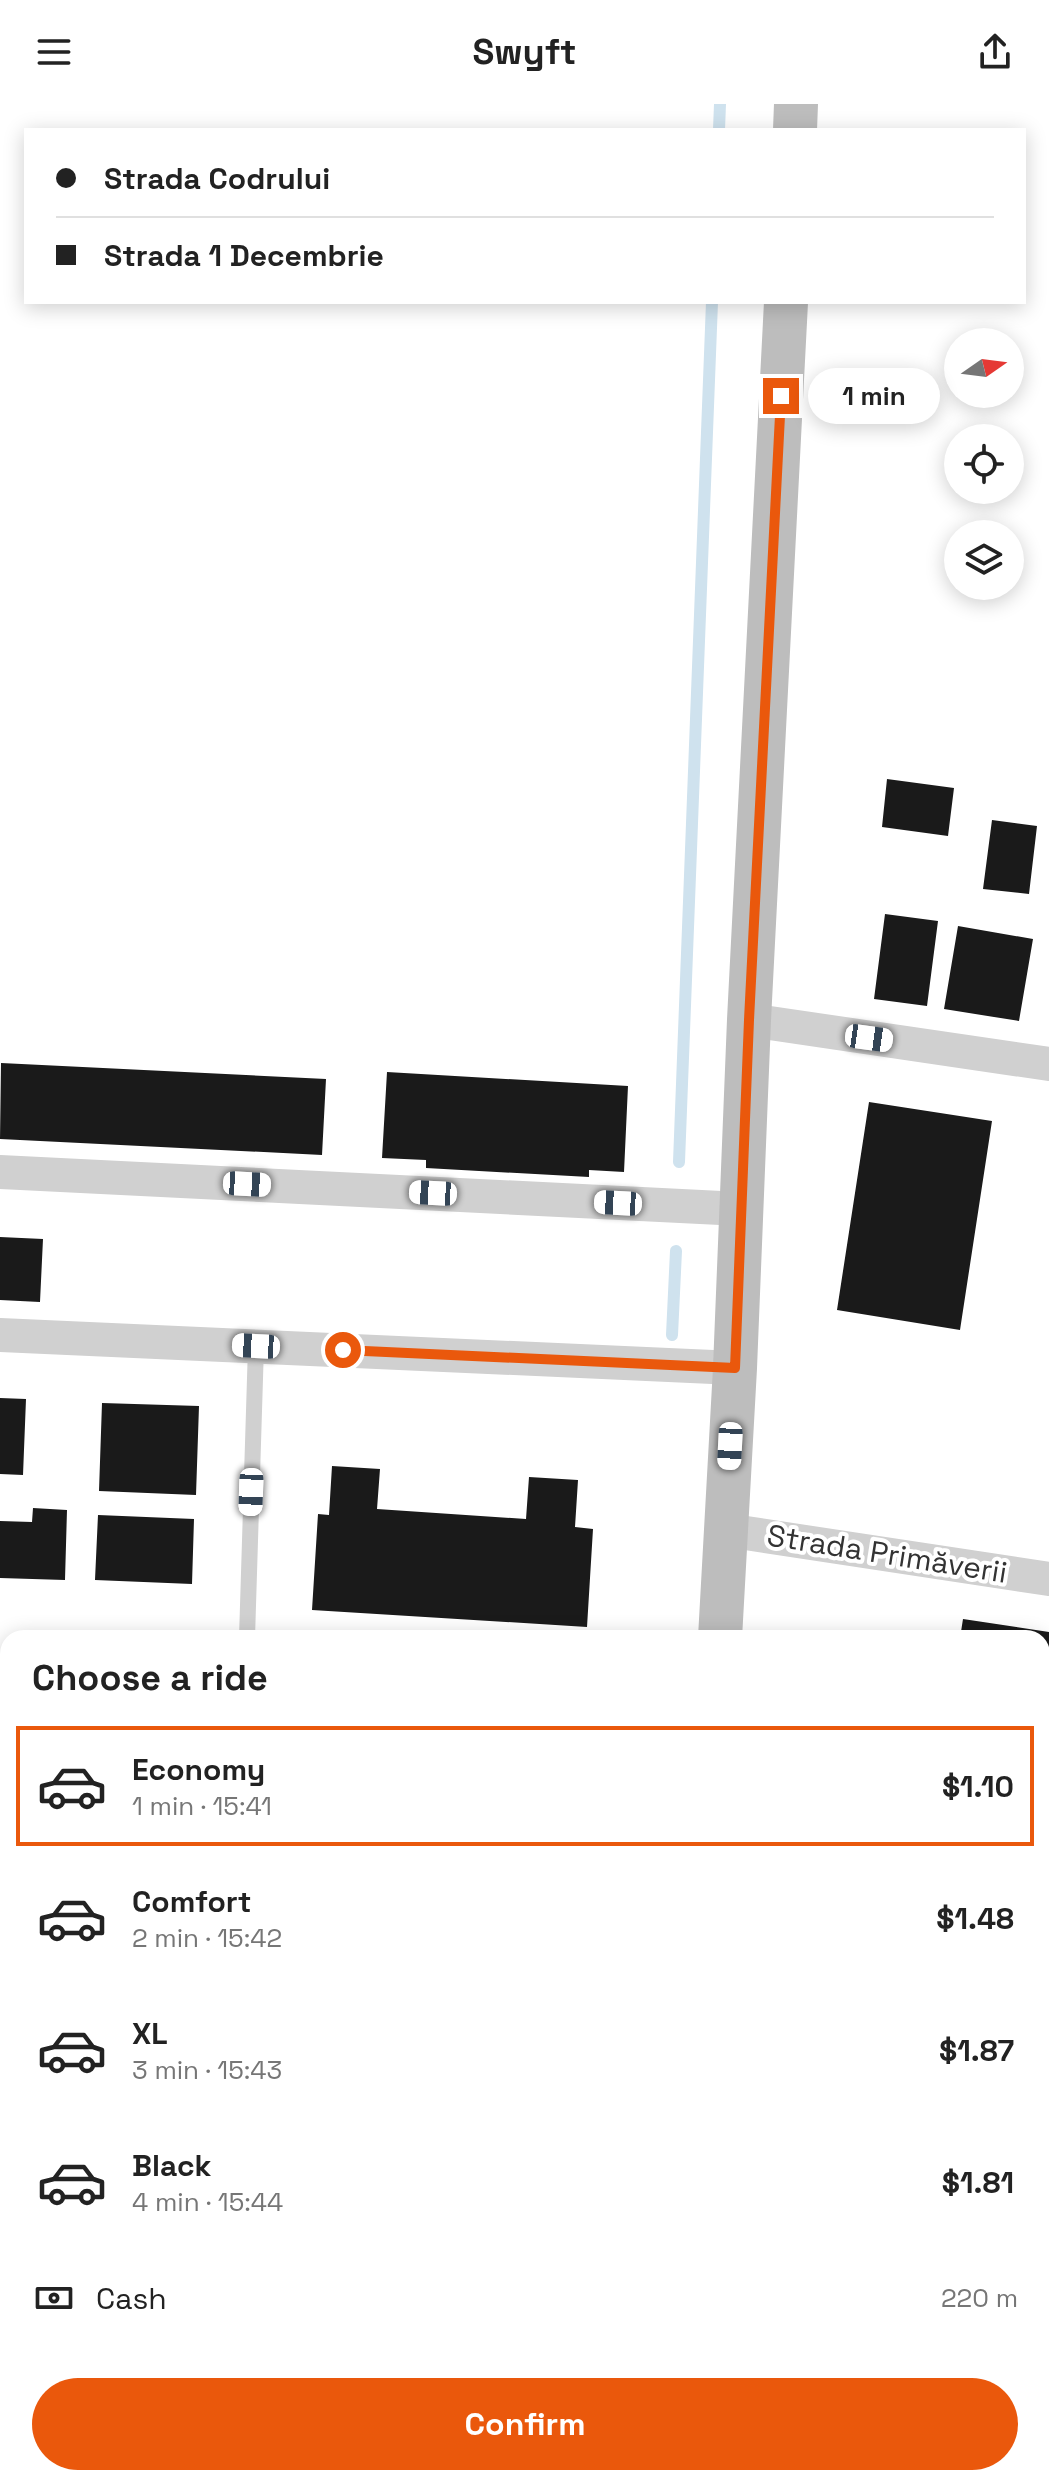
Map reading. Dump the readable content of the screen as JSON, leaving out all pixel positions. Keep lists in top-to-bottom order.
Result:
{
  "streets": {
    "street": ["Strada Primăverii"]
  },
  "north": "right",
  "page": {
    "header": "Swyft",
    "banner": ["Strada Codrului", "Strada 1 Decembrie"],
    "bubble": "1 min",
    "heading": "Choose a ride",
    "list": [
      {
        "name": "Economy",
        "note": "1 min · 15:41",
        "value": "$1.10"
      },
      {
        "name": "Comfort",
        "note": "2 min · 15:42",
        "value": "$1.48"
      },
      {
        "name": "XL",
        "note": "3 min · 15:43",
        "value": "$1.87"
      },
      {
        "name": "Black",
        "note": "4 min · 15:44",
        "value": "$1.81"
      }
    ],
    "pay": ["Cash", "220 m"],
    "buttons": "Confirm"
  }
}
